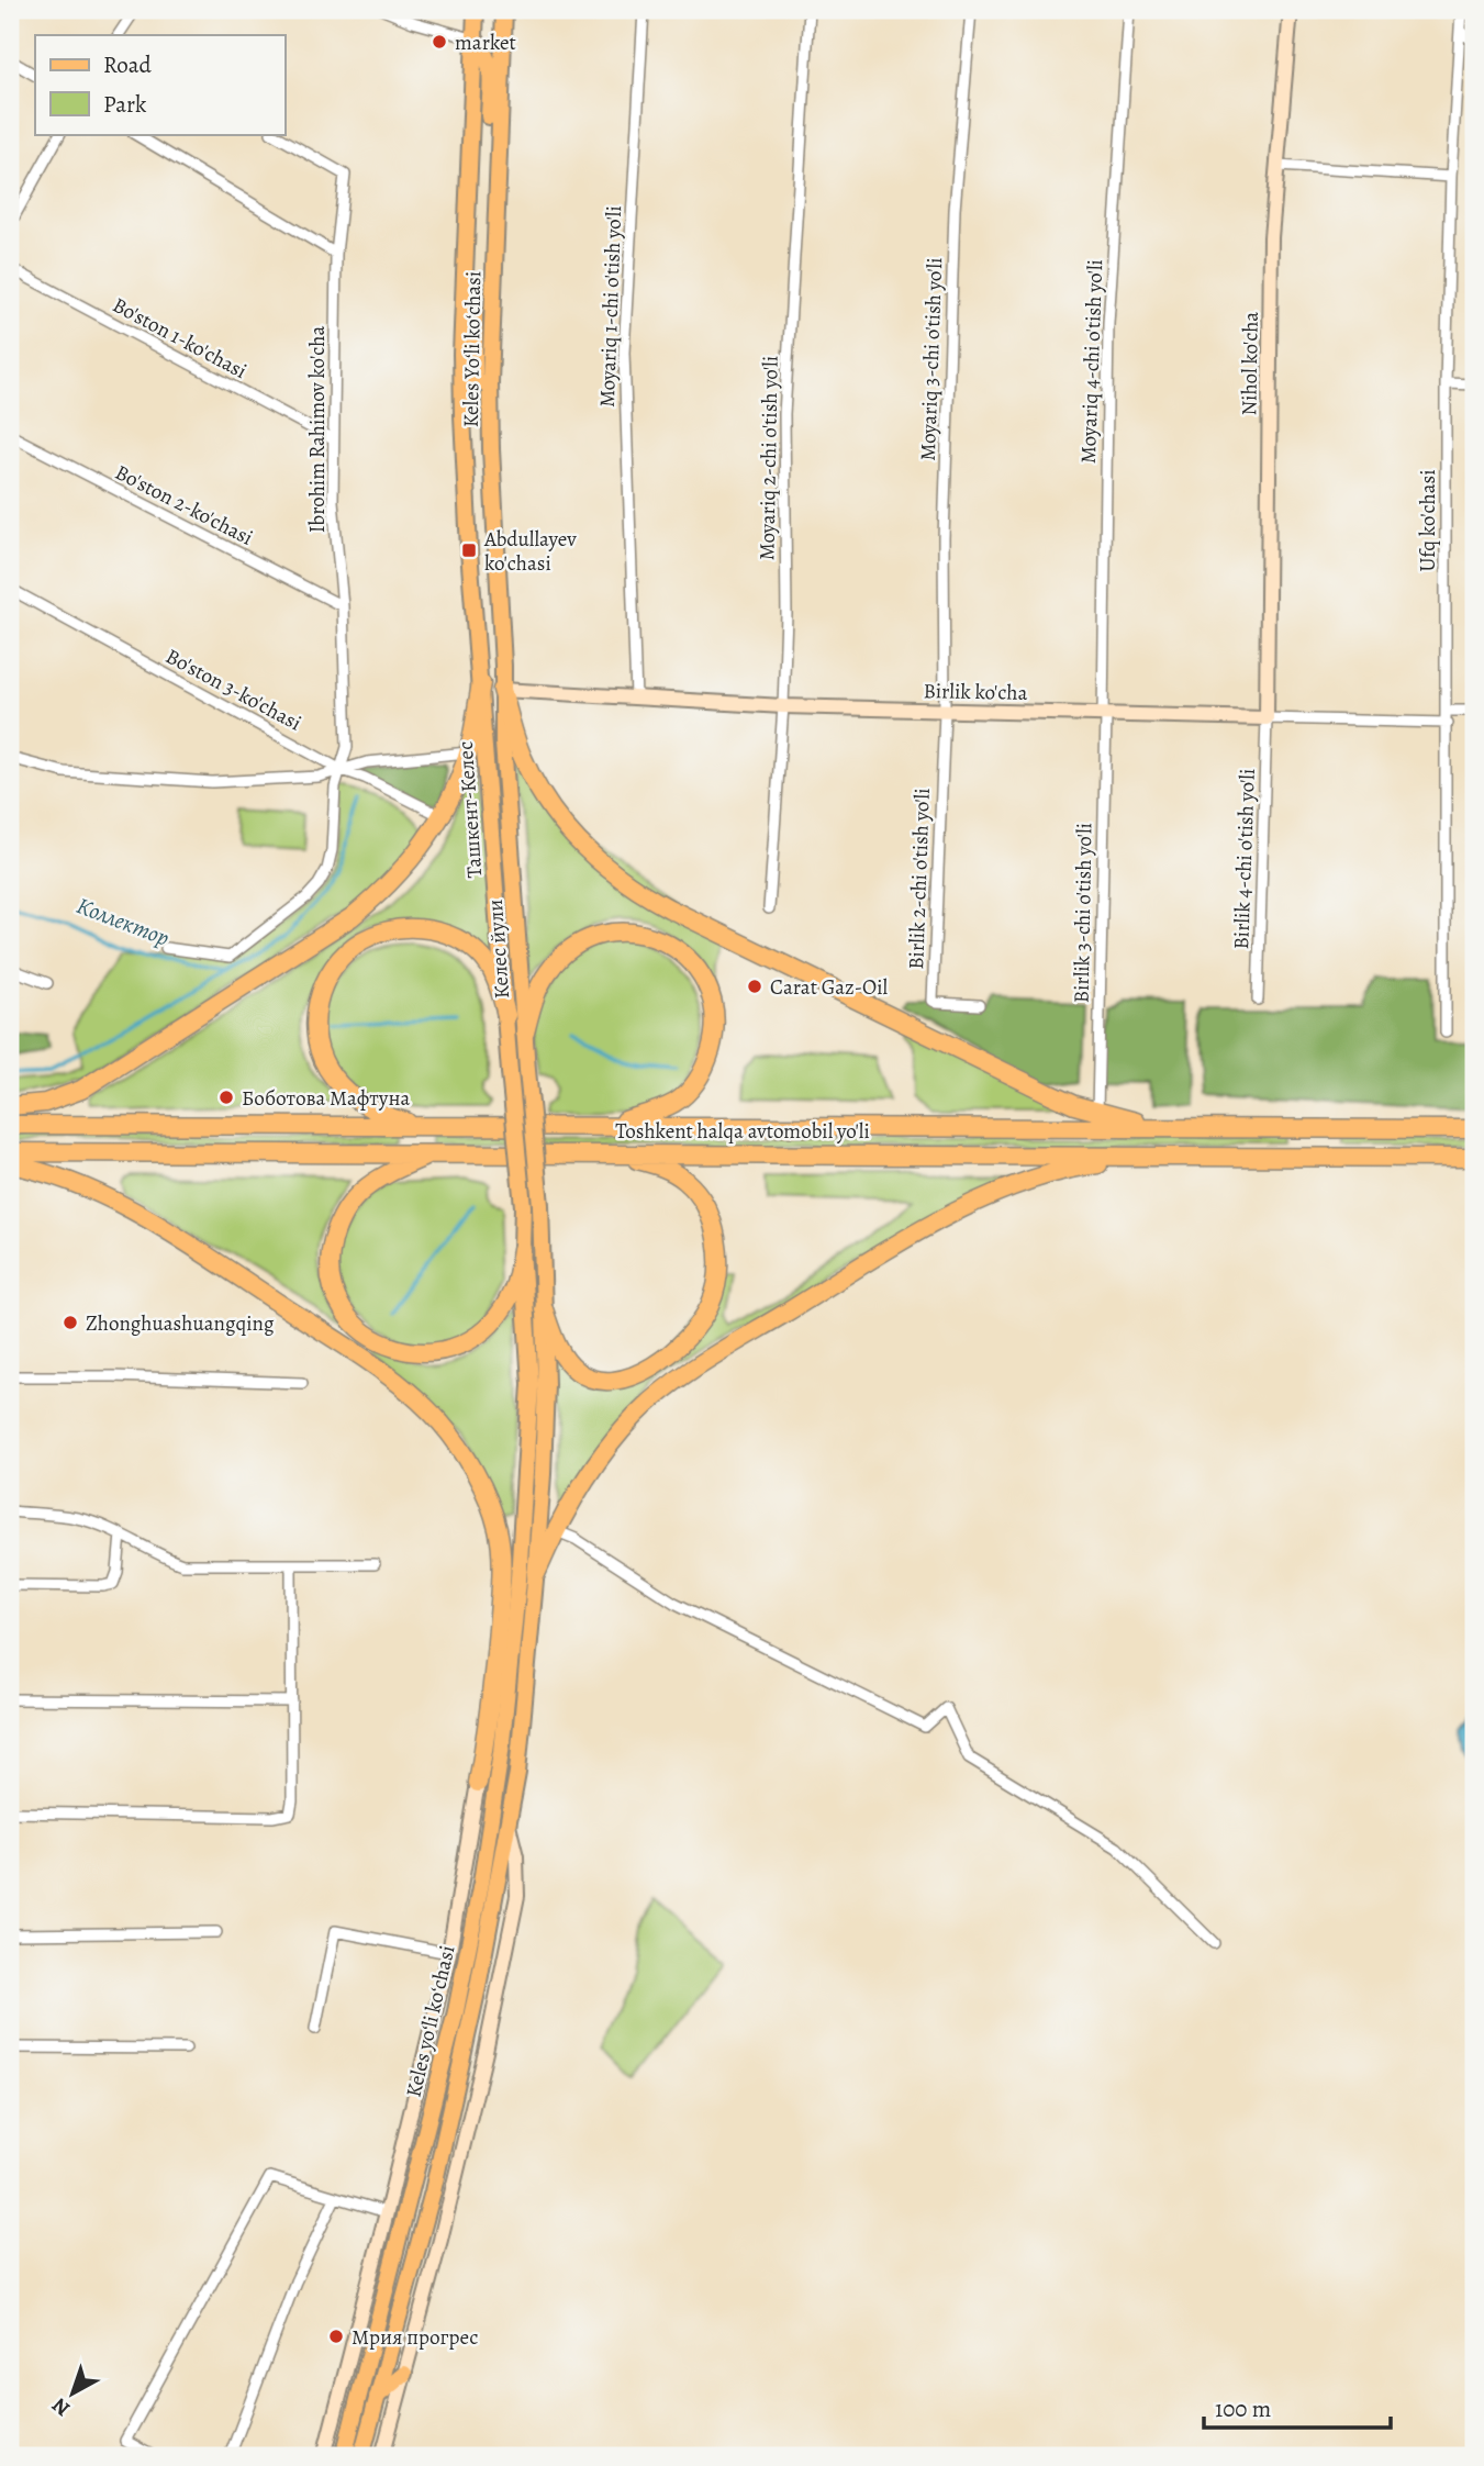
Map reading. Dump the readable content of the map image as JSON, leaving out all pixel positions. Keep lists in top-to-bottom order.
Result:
{
  "streets": {
    "highway": ["Toshkent halqa avtomobil yo'li"],
    "main road": [
      "Keles Yoʻli koʻchasi",
      "Ташкент-Келес",
      "Келес йули",
      "Keles yoʻli koʻchasi"
    ],
    "street": [
      "Moyariq 1-chi o'tish yo'li",
      "Bo'ston 1-ko'chasi",
      "Moyariq 3-chi o'tish yo'li",
      "Moyariq 4-chi o'tish yo'li",
      "Nihol ko'cha",
      "Ibrohim Rahimov ko'cha",
      "Moyariq 2-chi o'tish yo'li",
      "Bo'ston 2-ko'chasi",
      "Ufq ko'chasi",
      "Bo'ston 3-ko'chasi",
      "Birlik ko'cha",
      "Birlik 4-chi o'tish yo'li",
      "Birlik 2-chi o'tish yo'li",
      "Birlik 3-chi o'tish yo'li"
    ]
  },
  "crossings": [
    ["Moyariq 1-chi o'tish yo'li", "Birlik ko'cha"],
    ["Bo'ston 1-ko'chasi", "Ibrohim Rahimov ko'cha"],
    ["Keles Yoʻli koʻchasi", "Birlik ko'cha"],
    ["Keles Yoʻli koʻchasi", "Ташкент-Келес"],
    ["Keles Yoʻli koʻchasi", "Келес йули"],
    ["Moyariq 3-chi o'tish yo'li", "Birlik ko'cha"],
    ["Moyariq 3-chi o'tish yo'li", "Birlik 2-chi o'tish yo'li"],
    ["Moyariq 4-chi o'tish yo'li", "Birlik ko'cha"],
    ["Moyariq 4-chi o'tish yo'li", "Birlik 3-chi o'tish yo'li"],
    ["Nihol ko'cha", "Birlik ko'cha"],
    ["Nihol ko'cha", "Birlik 4-chi o'tish yo'li"],
    ["Ibrohim Rahimov ko'cha", "Bo'ston 2-ko'chasi"],
    ["Ibrohim Rahimov ko'cha", "Bo'ston 3-ko'chasi"],
    ["Moyariq 2-chi o'tish yo'li", "Birlik ko'cha"],
    ["Ufq ko'chasi", "Birlik ko'cha"],
    ["Birlik ko'cha", "Birlik 4-chi o'tish yo'li"],
    ["Birlik ko'cha", "Birlik 2-chi o'tish yo'li"],
    ["Birlik ko'cha", "Birlik 3-chi o'tish yo'li"],
    ["Birlik ko'cha", "Келес йули"],
    ["Ташкент-Келес", "Keles yoʻli koʻchasi"]
  ],
  "water": ["Коллектор"],
  "places": {
    "other": [
      "market",
      "Carat Gaz-Oil",
      "Боботова Мафтуна",
      "Zhonghuashuangqing",
      "Мрия прогрес"
    ],
    "transit": ["Abdullayev ko'chasi"]
  },
  "legend": ["Road", "Park"],
  "scale_bar": "100 m",
  "north": "bottom left"
}
